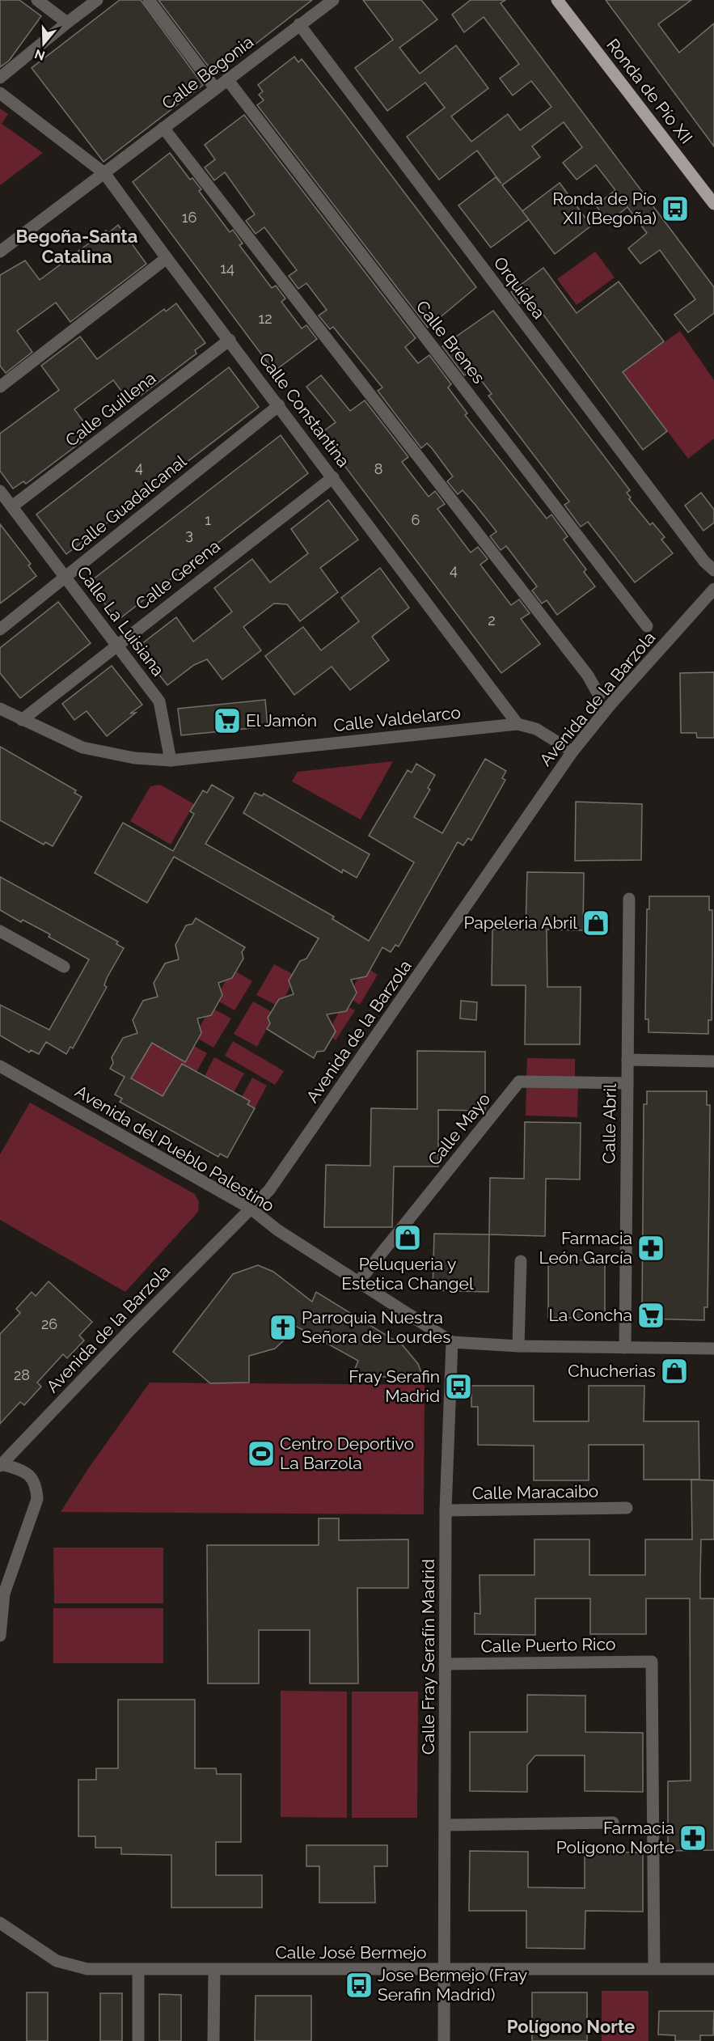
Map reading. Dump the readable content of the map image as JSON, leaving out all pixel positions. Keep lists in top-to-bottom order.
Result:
{
  "streets": {
    "main road": ["Ronda de Pío XII"],
    "street": [
      "Calle Begonia",
      "Orquídea",
      "Calle Brenes",
      "Calle Guillena",
      "Calle Constantina",
      "Calle Guadalcanal",
      "Calle Gerena",
      "Calle La Luisiana",
      "Avenida de la Barzola",
      "Calle Valdelarco",
      "Calle Abril",
      "Calle Mayo",
      "Avenida del Pueblo Palestino",
      "Calle Maracaibo",
      "Calle Puerto Rico",
      "Calle Fray Serafín Madrid",
      "Calle José Bermejo"
    ]
  },
  "crossings": [
    ["Calle Begonia", "Orquídea"],
    ["Calle Begonia", "Calle Brenes"],
    ["Calle Begonia", "Calle Constantina"],
    ["Calle Guillena", "Calle Constantina"],
    ["Calle Guillena", "Calle La Luisiana"],
    ["Calle Constantina", "Calle Guadalcanal"],
    ["Calle Constantina", "Calle Gerena"],
    ["Calle Constantina", "Calle Valdelarco"],
    ["Calle Guadalcanal", "Calle La Luisiana"],
    ["Calle Gerena", "Calle La Luisiana"],
    ["Calle Gerena", "Calle Valdelarco"],
    ["Calle La Luisiana", "Calle Valdelarco"],
    ["Avenida de la Barzola", "Avenida del Pueblo Palestino"],
    ["Calle Abril", "Calle Mayo"],
    ["Calle Abril", "Avenida del Pueblo Palestino"],
    ["Calle Mayo", "Avenida del Pueblo Palestino"],
    ["Avenida del Pueblo Palestino", "Calle Fray Serafín Madrid"],
    ["Calle Maracaibo", "Calle Fray Serafín Madrid"],
    ["Calle Puerto Rico", "Calle Fray Serafín Madrid"],
    ["Calle Puerto Rico", "Calle José Bermejo"],
    ["Calle Fray Serafín Madrid", "Calle José Bermejo"]
  ],
  "districts": ["Begoña-Santa Catalina", "Polígono Norte"],
  "places": {
    "bus stop": ["Ronda de Pío XII (Begoña)", "Fray Serafin Madrid", "Jose Bermejo (Fray Serafin Madrid)"],
    "supermarket": ["El Jamón", "La Concha"],
    "shop": ["Papeleria Abril", "Peluqueria y Estetica Changel", "Chucherias"],
    "pharmacy": ["Farmacia León García", "Farmacia Polígono Norte"],
    "church": ["Parroquia Nuestra Señora de Lourdes"],
    "sports": ["Centro Deportivo La Barzola"]
  },
  "house_numbers": [
    "16",
    "14",
    "12",
    "4",
    "8",
    "1",
    "6",
    "3",
    "4",
    "2",
    "26",
    "28"
  ],
  "north": "bottom"
}
